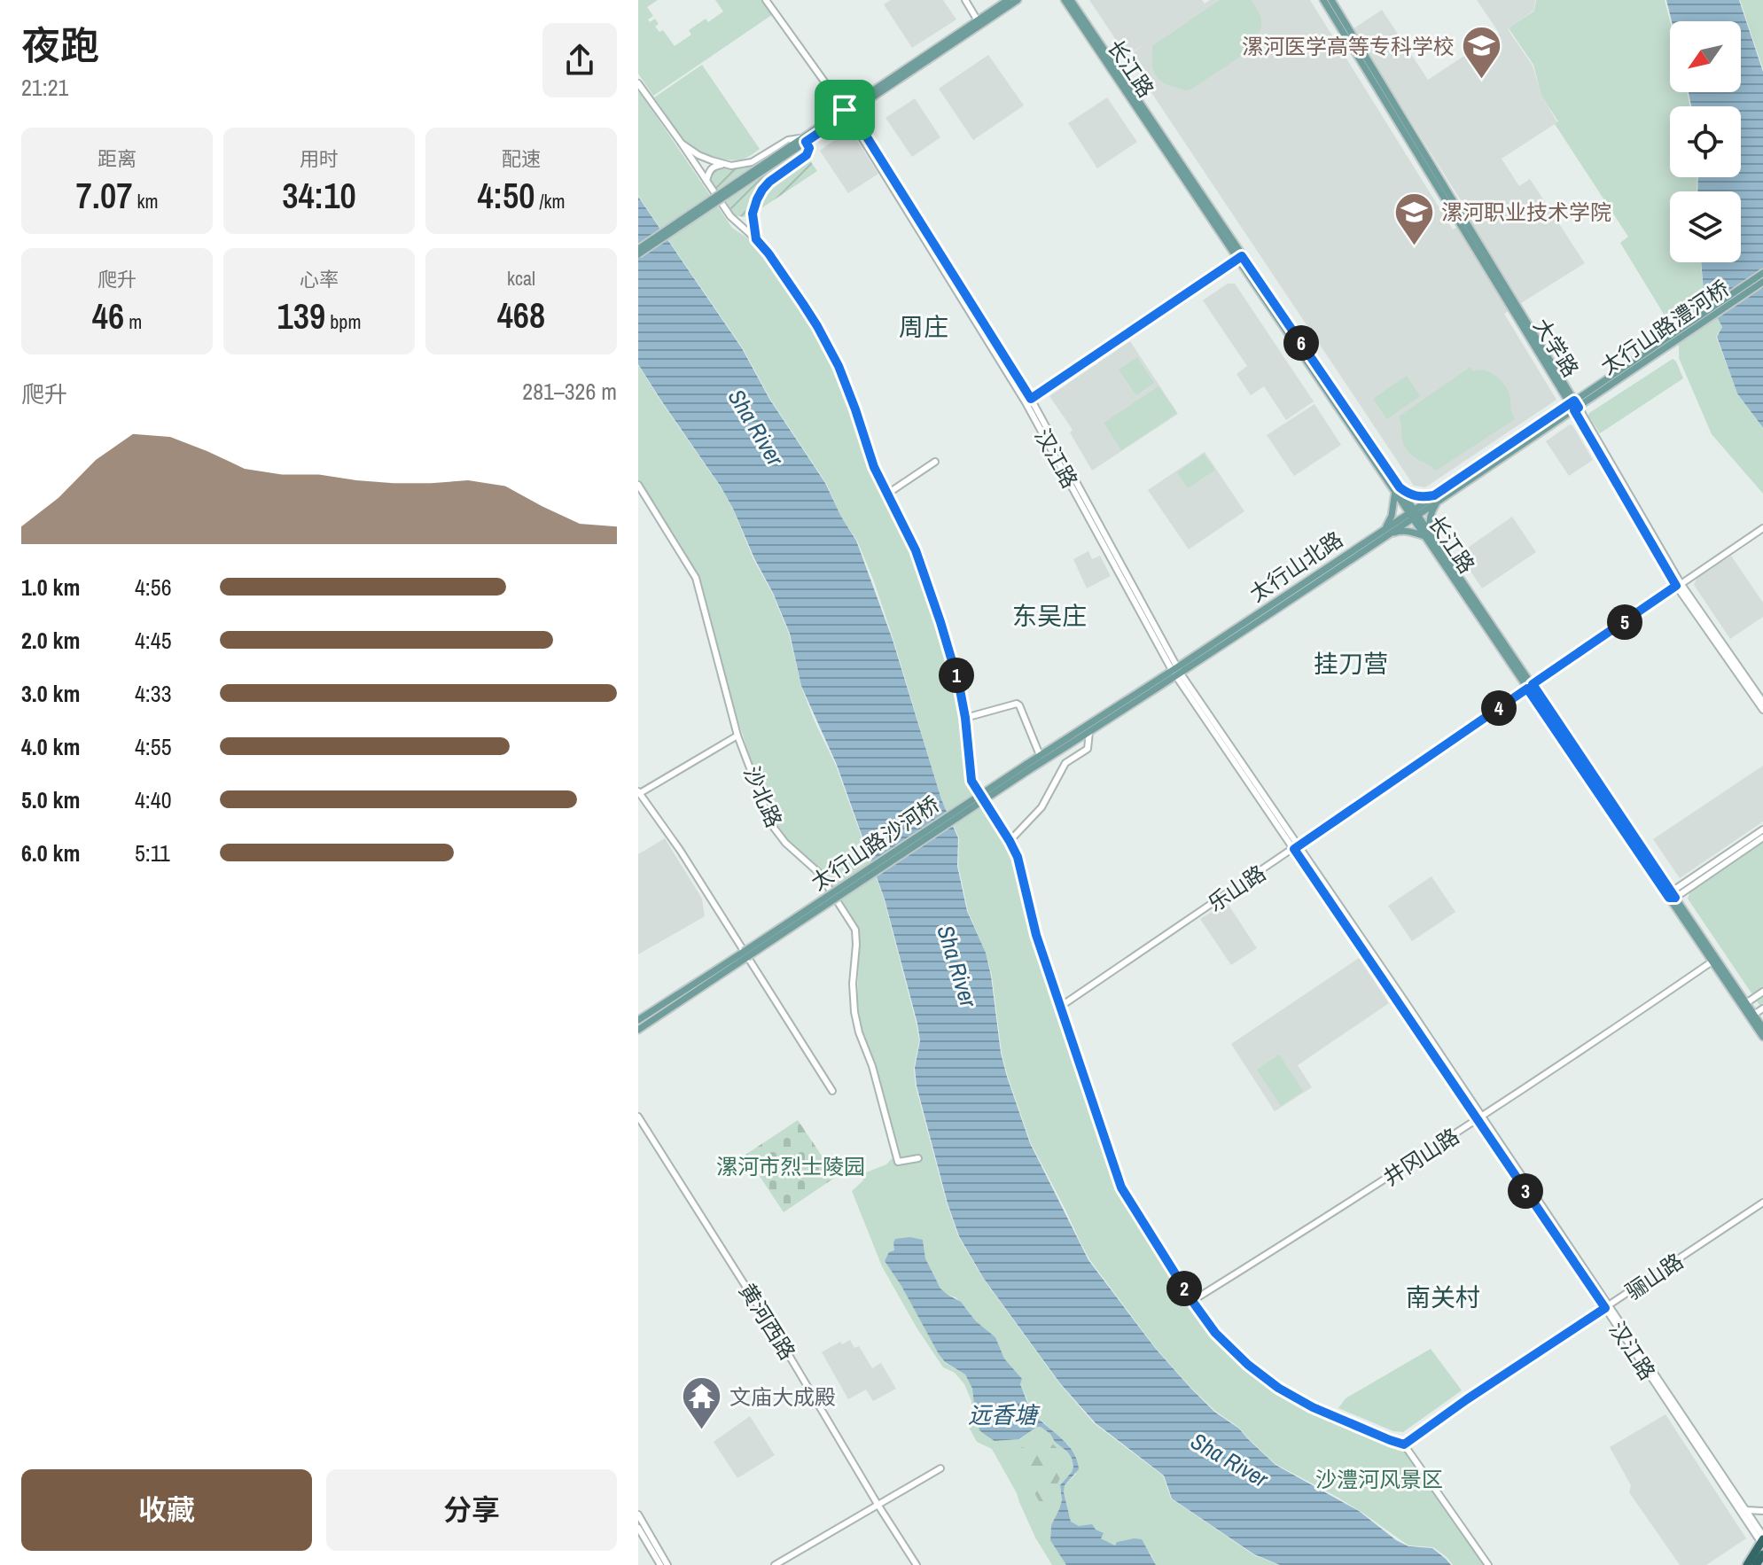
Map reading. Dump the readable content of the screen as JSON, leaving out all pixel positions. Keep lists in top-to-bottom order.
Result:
{
  "streets": {
    "main road": [
      "长江路",
      "太行山路澧河桥",
      "大学路",
      "太行山北路",
      "太行山路沙河桥"
    ],
    "street": [
      "汉江路",
      "沙北路",
      "乐山路",
      "井冈山路",
      "骊山路",
      "黄河西路"
    ]
  },
  "crossings": [
    ["长江路", "太行山北路"],
    ["长江路", "乐山路"],
    ["长江路", "井冈山路"],
    ["太行山路澧河桥", "太行山北路"],
    ["大学路", "太行山北路"],
    ["大学路", "乐山路"],
    ["汉江路", "太行山北路"],
    ["汉江路", "乐山路"],
    ["汉江路", "井冈山路"],
    ["汉江路", "骊山路"],
    ["太行山北路", "太行山路沙河桥"]
  ],
  "districts": [
    "周庄",
    "东吴庄",
    "挂刀营",
    "南关村"
  ],
  "water": ["Sha River", "远香塘"],
  "parks": ["漯河市烈士陵园", "沙澧河风景区"],
  "places": {
    "school or university": ["漯河医学高等专科学校", "漯河职业技术学院"],
    "temple": ["文庙大成殿"]
  },
  "north": "bottom left",
  "page": {
    "heading": ["夜跑", "21:21"],
    "stats": [
      ["距离", "7.07 km"],
      ["用时", "34:10"],
      ["配速", "4:50 /km"],
      ["爬升", "46 m"],
      ["心率", "139 bpm"],
      ["kcal", "468"]
    ],
    "pins": [
      "6",
      "5",
      "1",
      "4",
      "3",
      "2"
    ],
    "chart": ["爬升", "281–326 m"],
    "list": [
      {
        "name": "1.0 km",
        "note": "4:56"
      },
      {
        "name": "2.0 km",
        "note": "4:45"
      },
      {
        "name": "3.0 km",
        "note": "4:33"
      },
      {
        "name": "4.0 km",
        "note": "4:55"
      },
      {
        "name": "5.0 km",
        "note": "4:40"
      },
      {
        "name": "6.0 km",
        "note": "5:11"
      }
    ],
    "buttons": ["收藏", "分享"]
  }
}
